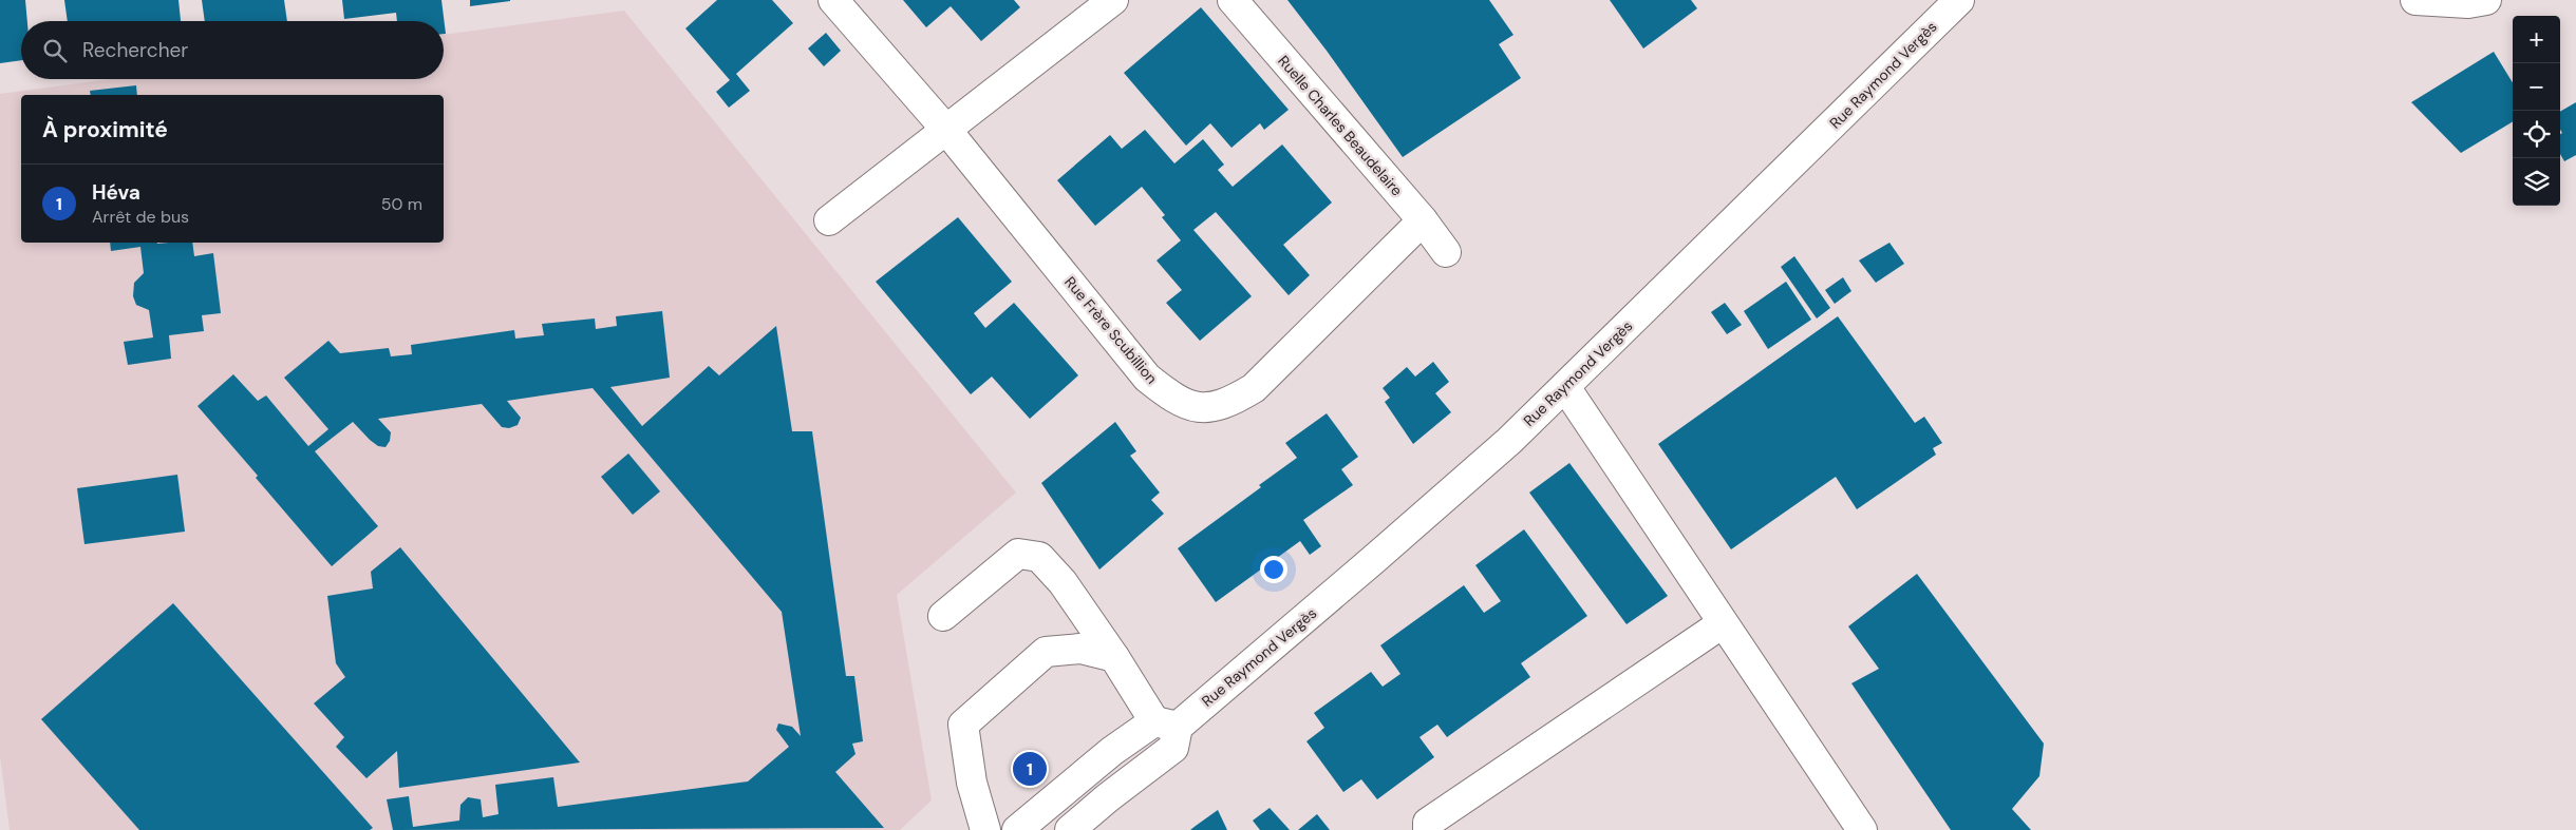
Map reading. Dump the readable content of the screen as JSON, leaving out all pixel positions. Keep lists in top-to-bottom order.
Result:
{
  "streets": {
    "street": ["Rue Raymond Vergès", "Ruelle Charles Beaudelaire", "Rue Frère Scubillion"]
  },
  "crossings": [
    ["Ruelle Charles Beaudelaire", "Rue Frère Scubillion"]
  ],
  "page": {
    "map_buttons": ["+", "−"],
    "search": "Rechercher",
    "heading": "À proximité",
    "list": [
      {
        "mark": "1",
        "name": "Héva",
        "note": "Arrêt de bus",
        "value": "50 m"
      }
    ],
    "pins": "1"
  }
}
